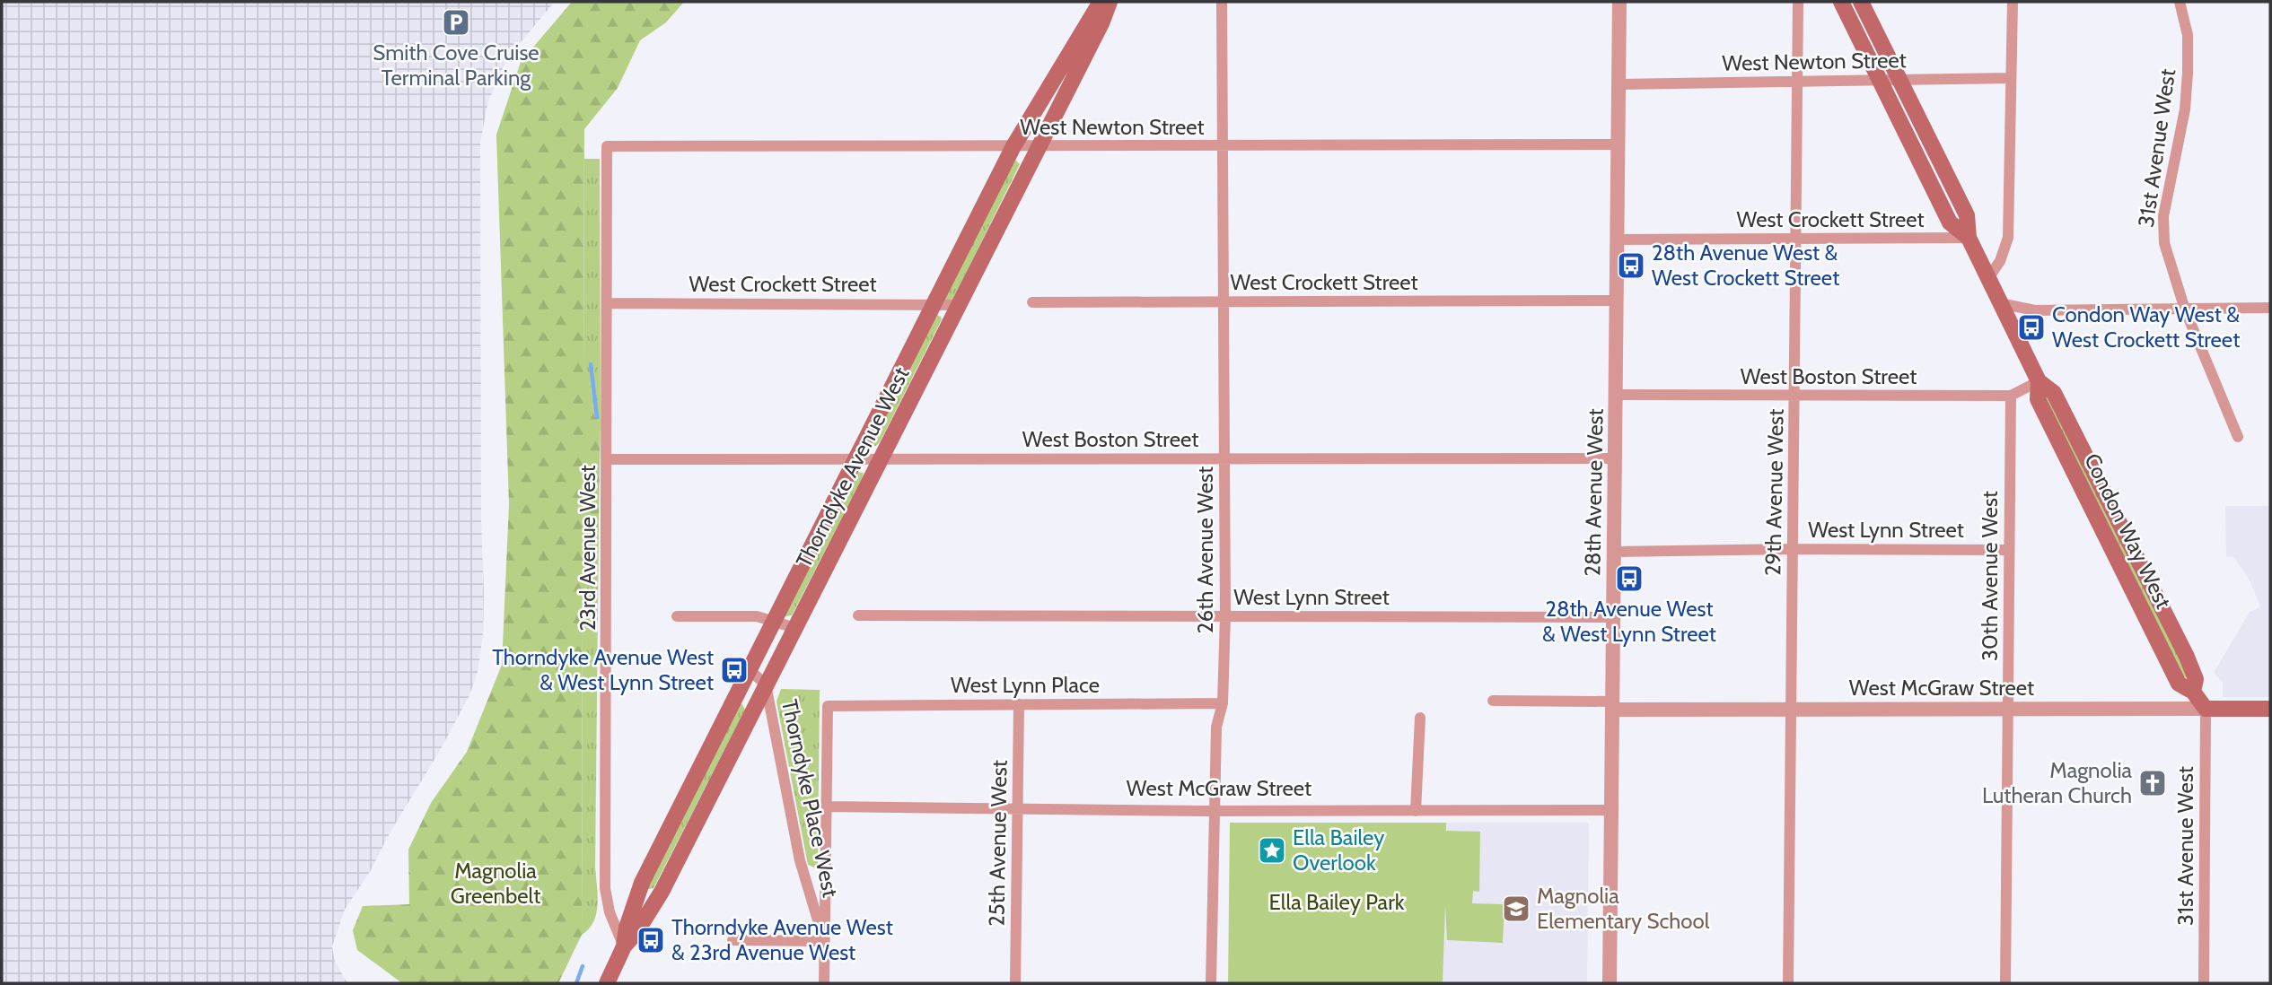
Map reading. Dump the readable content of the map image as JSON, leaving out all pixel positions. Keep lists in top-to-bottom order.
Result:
{
  "streets": {
    "main road": ["Thorndyke Avenue West", "Condon Way West", "West McGraw Street"],
    "street": [
      "West Newton Street",
      "31st Avenue West",
      "West Crockett Street",
      "West Boston Street",
      "28th Avenue West",
      "29th Avenue West",
      "West Lynn Street",
      "23rd Avenue West",
      "26th Avenue West",
      "30th Avenue West",
      "West Lynn Place",
      "Thorndyke Place West",
      "25th Avenue West"
    ]
  },
  "crossings": [
    ["West Newton Street", "Thorndyke Avenue West"],
    ["West Newton Street", "28th Avenue West"],
    ["West Newton Street", "29th Avenue West"],
    ["West Newton Street", "Condon Way West"],
    ["West Newton Street", "23rd Avenue West"],
    ["West Newton Street", "26th Avenue West"],
    ["31st Avenue West", "Condon Way West"],
    ["31st Avenue West", "West McGraw Street"],
    ["West Crockett Street", "Thorndyke Avenue West"],
    ["West Crockett Street", "28th Avenue West"],
    ["West Crockett Street", "29th Avenue West"],
    ["West Crockett Street", "Condon Way West"],
    ["West Crockett Street", "23rd Avenue West"],
    ["West Crockett Street", "26th Avenue West"],
    ["West Boston Street", "Thorndyke Avenue West"],
    ["West Boston Street", "28th Avenue West"],
    ["West Boston Street", "29th Avenue West"],
    ["West Boston Street", "Condon Way West"],
    ["West Boston Street", "23rd Avenue West"],
    ["West Boston Street", "26th Avenue West"],
    ["West Boston Street", "30th Avenue West"],
    ["Thorndyke Avenue West", "23rd Avenue West"],
    ["Thorndyke Avenue West", "Thorndyke Place West"],
    ["28th Avenue West", "West Lynn Street"],
    ["28th Avenue West", "West McGraw Street"],
    ["29th Avenue West", "West Lynn Street"],
    ["29th Avenue West", "West McGraw Street"],
    ["West Lynn Street", "26th Avenue West"],
    ["West Lynn Street", "30th Avenue West"],
    ["Condon Way West", "West McGraw Street"],
    ["26th Avenue West", "West Lynn Place"],
    ["26th Avenue West", "West McGraw Street"],
    ["30th Avenue West", "West McGraw Street"],
    ["West Lynn Place", "West McGraw Street"],
    ["West Lynn Place", "25th Avenue West"],
    ["West McGraw Street", "25th Avenue West"]
  ],
  "parks": ["Magnolia Greenbelt", "Ella Bailey Park"],
  "places": {
    "parking": ["Smith Cove Cruise Terminal Parking"],
    "bus stop": [
      "28th Avenue West & West Crockett Street",
      "Condon Way West & West Crockett Street",
      "28th Avenue West & West Lynn Street",
      "Thorndyke Avenue West & West Lynn Street",
      "Thorndyke Avenue West & 23rd Avenue West"
    ],
    "church": ["Magnolia Lutheran Church"],
    "place": ["Ella Bailey Overlook"],
    "school or university": ["Magnolia Elementary School"]
  }
}
